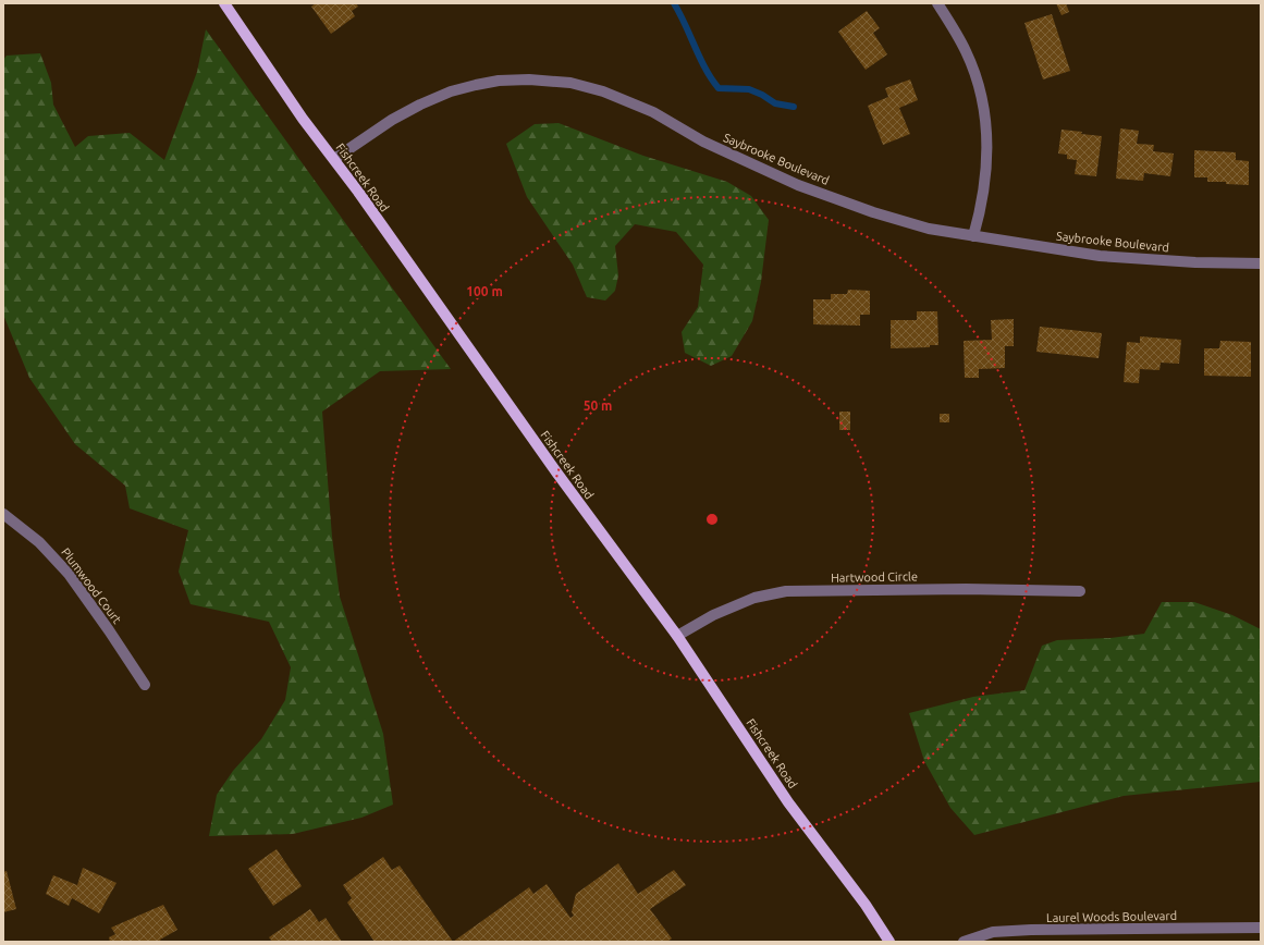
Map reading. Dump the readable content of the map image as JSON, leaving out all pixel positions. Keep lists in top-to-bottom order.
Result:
{
  "streets": {
    "main road": ["Fishcreek Road"],
    "street": [
      "Saybrooke Boulevard",
      "Hartwood Circle",
      "Plumwood Court",
      "Laurel Woods Boulevard"
    ]
  },
  "crossings": [
    ["Saybrooke Boulevard", "Fishcreek Road"],
    ["Fishcreek Road", "Hartwood Circle"]
  ],
  "rings": ["100 m", "50 m"]
}
